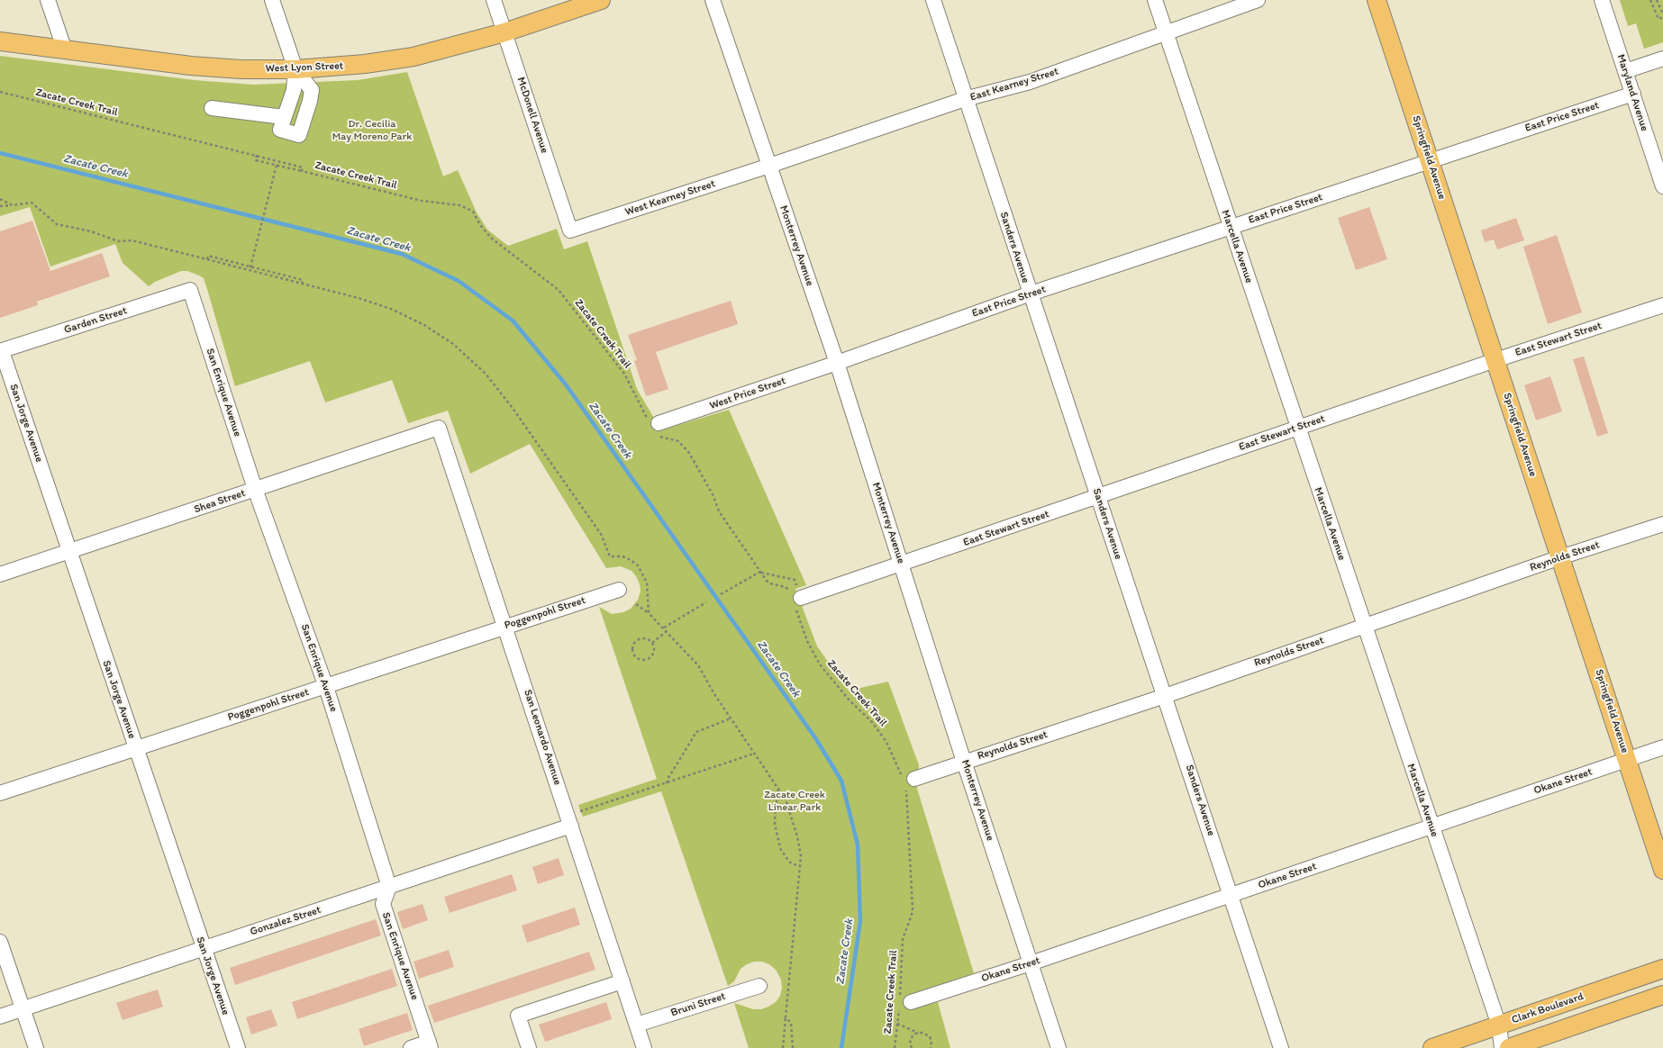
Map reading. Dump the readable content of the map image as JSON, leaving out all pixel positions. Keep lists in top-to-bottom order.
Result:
{
  "streets": {
    "main road": ["West Lyon Street", "Springfield Avenue", "Clark Boulevard"],
    "street": [
      "East Kearney Street",
      "Maryland Avenue",
      "McDonell Avenue",
      "East Price Street",
      "West Kearney Street",
      "Monterrey Avenue",
      "Marcella Avenue",
      "Sanders Avenue",
      "Garden Street",
      "East Stewart Street",
      "San Enrique Avenue",
      "West Price Street",
      "San Jorge Avenue",
      "Shea Street",
      "Reynolds Street",
      "Poggenpohl Street",
      "San Leonardo Avenue",
      "Okane Street",
      "Gonzalez Street",
      "Bruni Street"
    ],
    "path": ["Zacate Creek Trail"]
  },
  "crossings": [
    ["West Lyon Street", "McDonell Avenue"],
    ["East Kearney Street", "West Kearney Street"],
    ["East Kearney Street", "Monterrey Avenue"],
    ["East Kearney Street", "Marcella Avenue"],
    ["East Kearney Street", "Sanders Avenue"],
    ["Maryland Avenue", "East Price Street"],
    ["Zacate Creek Trail", "East Stewart Street"],
    ["Zacate Creek Trail", "West Price Street"],
    ["Zacate Creek Trail", "Reynolds Street"],
    ["Zacate Creek Trail", "Okane Street"],
    ["McDonell Avenue", "West Kearney Street"],
    ["East Price Street", "Springfield Avenue"],
    ["East Price Street", "Monterrey Avenue"],
    ["East Price Street", "Marcella Avenue"],
    ["East Price Street", "Sanders Avenue"],
    ["East Price Street", "West Price Street"],
    ["Springfield Avenue", "East Stewart Street"],
    ["Springfield Avenue", "Reynolds Street"],
    ["Springfield Avenue", "Okane Street"],
    ["West Kearney Street", "Monterrey Avenue"],
    ["Monterrey Avenue", "East Stewart Street"],
    ["Monterrey Avenue", "West Price Street"],
    ["Monterrey Avenue", "Reynolds Street"],
    ["Monterrey Avenue", "Okane Street"],
    ["Marcella Avenue", "East Stewart Street"],
    ["Marcella Avenue", "Reynolds Street"],
    ["Marcella Avenue", "Okane Street"],
    ["Marcella Avenue", "Clark Boulevard"],
    ["Sanders Avenue", "East Stewart Street"],
    ["Sanders Avenue", "Reynolds Street"],
    ["Sanders Avenue", "Okane Street"],
    ["Garden Street", "San Enrique Avenue"],
    ["Garden Street", "San Jorge Avenue"],
    ["San Enrique Avenue", "Shea Street"],
    ["San Enrique Avenue", "Poggenpohl Street"],
    ["San Enrique Avenue", "Gonzalez Street"],
    ["San Jorge Avenue", "Shea Street"],
    ["San Jorge Avenue", "Poggenpohl Street"],
    ["San Jorge Avenue", "Gonzalez Street"],
    ["Shea Street", "San Leonardo Avenue"],
    ["Poggenpohl Street", "San Leonardo Avenue"],
    ["San Leonardo Avenue", "Gonzalez Street"],
    ["San Leonardo Avenue", "Bruni Street"]
  ],
  "water": ["Zacate Creek"],
  "parks": ["Dr. Cecilia May Moreno Park", "Zacate Creek Linear Park"]
}
